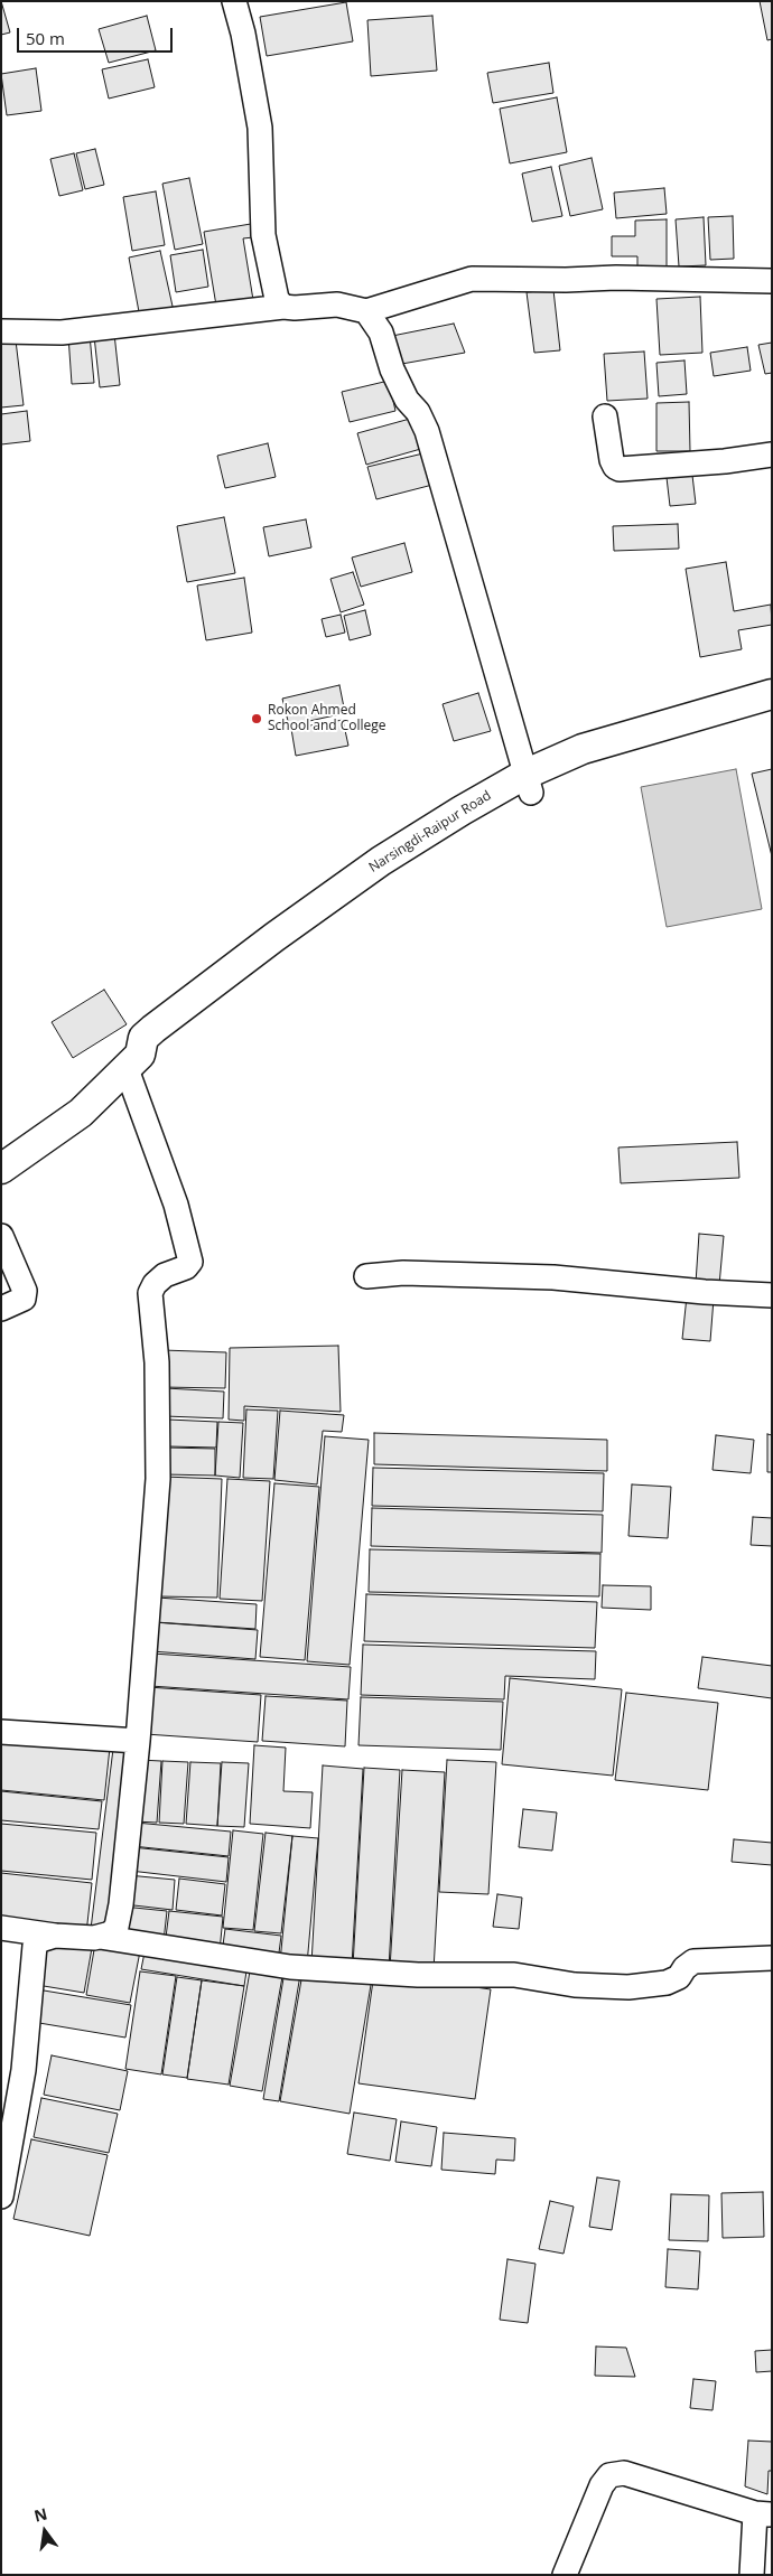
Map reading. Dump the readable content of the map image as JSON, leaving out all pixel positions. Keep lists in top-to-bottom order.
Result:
{
  "streets": {
    "main road": ["Narsingdi-Raipur Road"]
  },
  "places": ["Rokon Ahmed School and College"],
  "scale_bar": "50 m",
  "north": "top"
}
